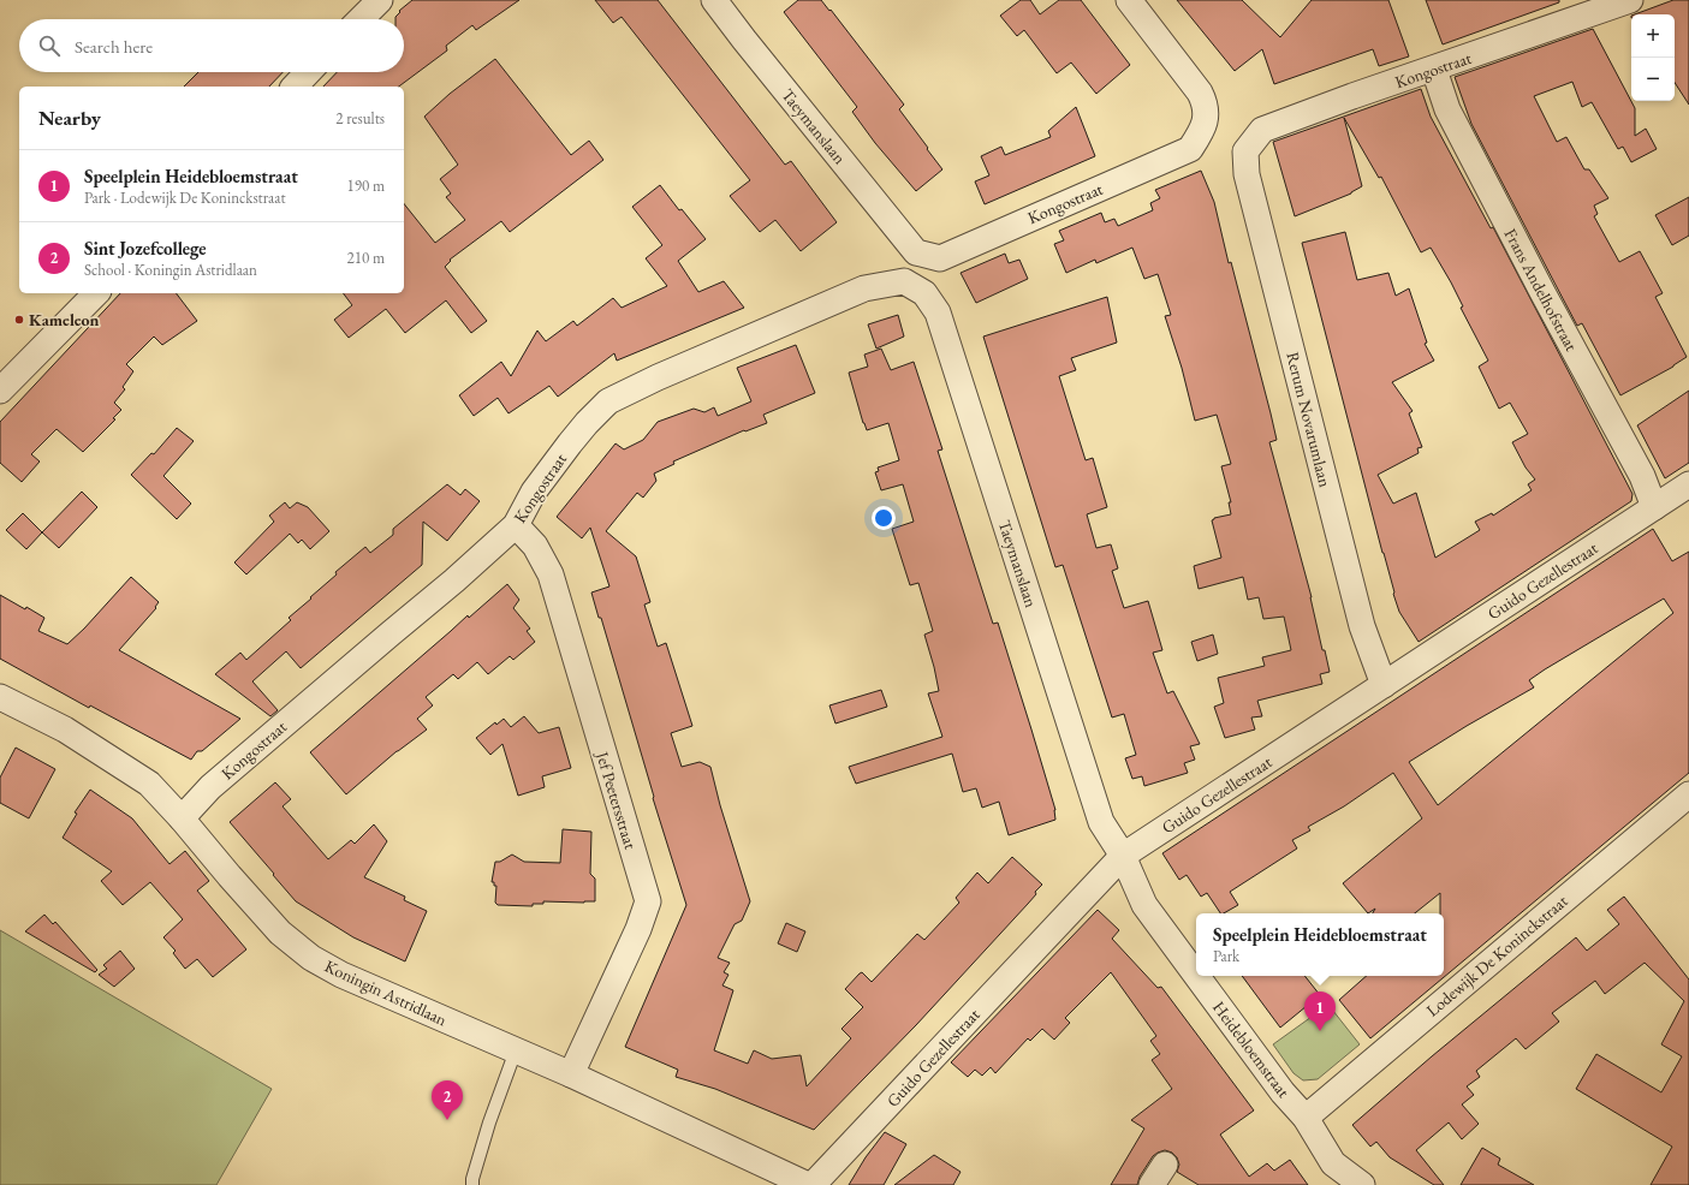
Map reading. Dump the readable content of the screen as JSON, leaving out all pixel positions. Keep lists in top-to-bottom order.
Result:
{
  "streets": {
    "street": [
      "Kongostraat",
      "Taeymanslaan",
      "Frans Andelhofstraat",
      "Rerum Novarumlaan",
      "Guido Gezellestraat",
      "Jef Peetersstraat",
      "Lodewijk De Koninckstraat",
      "Koningin Astridlaan",
      "Heidebloemstraat"
    ]
  },
  "crossings": [
    ["Kongostraat", "Taeymanslaan"],
    ["Kongostraat", "Frans Andelhofstraat"],
    ["Kongostraat", "Rerum Novarumlaan"],
    ["Kongostraat", "Jef Peetersstraat"],
    ["Kongostraat", "Koningin Astridlaan"],
    ["Taeymanslaan", "Guido Gezellestraat"],
    ["Taeymanslaan", "Heidebloemstraat"],
    ["Frans Andelhofstraat", "Guido Gezellestraat"],
    ["Rerum Novarumlaan", "Guido Gezellestraat"],
    ["Guido Gezellestraat", "Heidebloemstraat"],
    ["Jef Peetersstraat", "Koningin Astridlaan"],
    ["Lodewijk De Koninckstraat", "Heidebloemstraat"]
  ],
  "places": ["Kameleon"],
  "page": {
    "map_buttons": ["+", "−"],
    "search": "Search here",
    "heading": ["Nearby", "2 results"],
    "list": [
      {
        "mark": "1",
        "name": "Speelplein Heidebloemstraat",
        "note": "Park · Lodewijk De Koninckstraat",
        "value": "190 m"
      },
      {
        "mark": "2",
        "name": "Sint Jozefcollege",
        "note": "School · Koningin Astridlaan",
        "value": "210 m"
      }
    ],
    "popup": ["Speelplein Heidebloemstraat", "Park"],
    "pins": ["1", "2"]
  }
}
